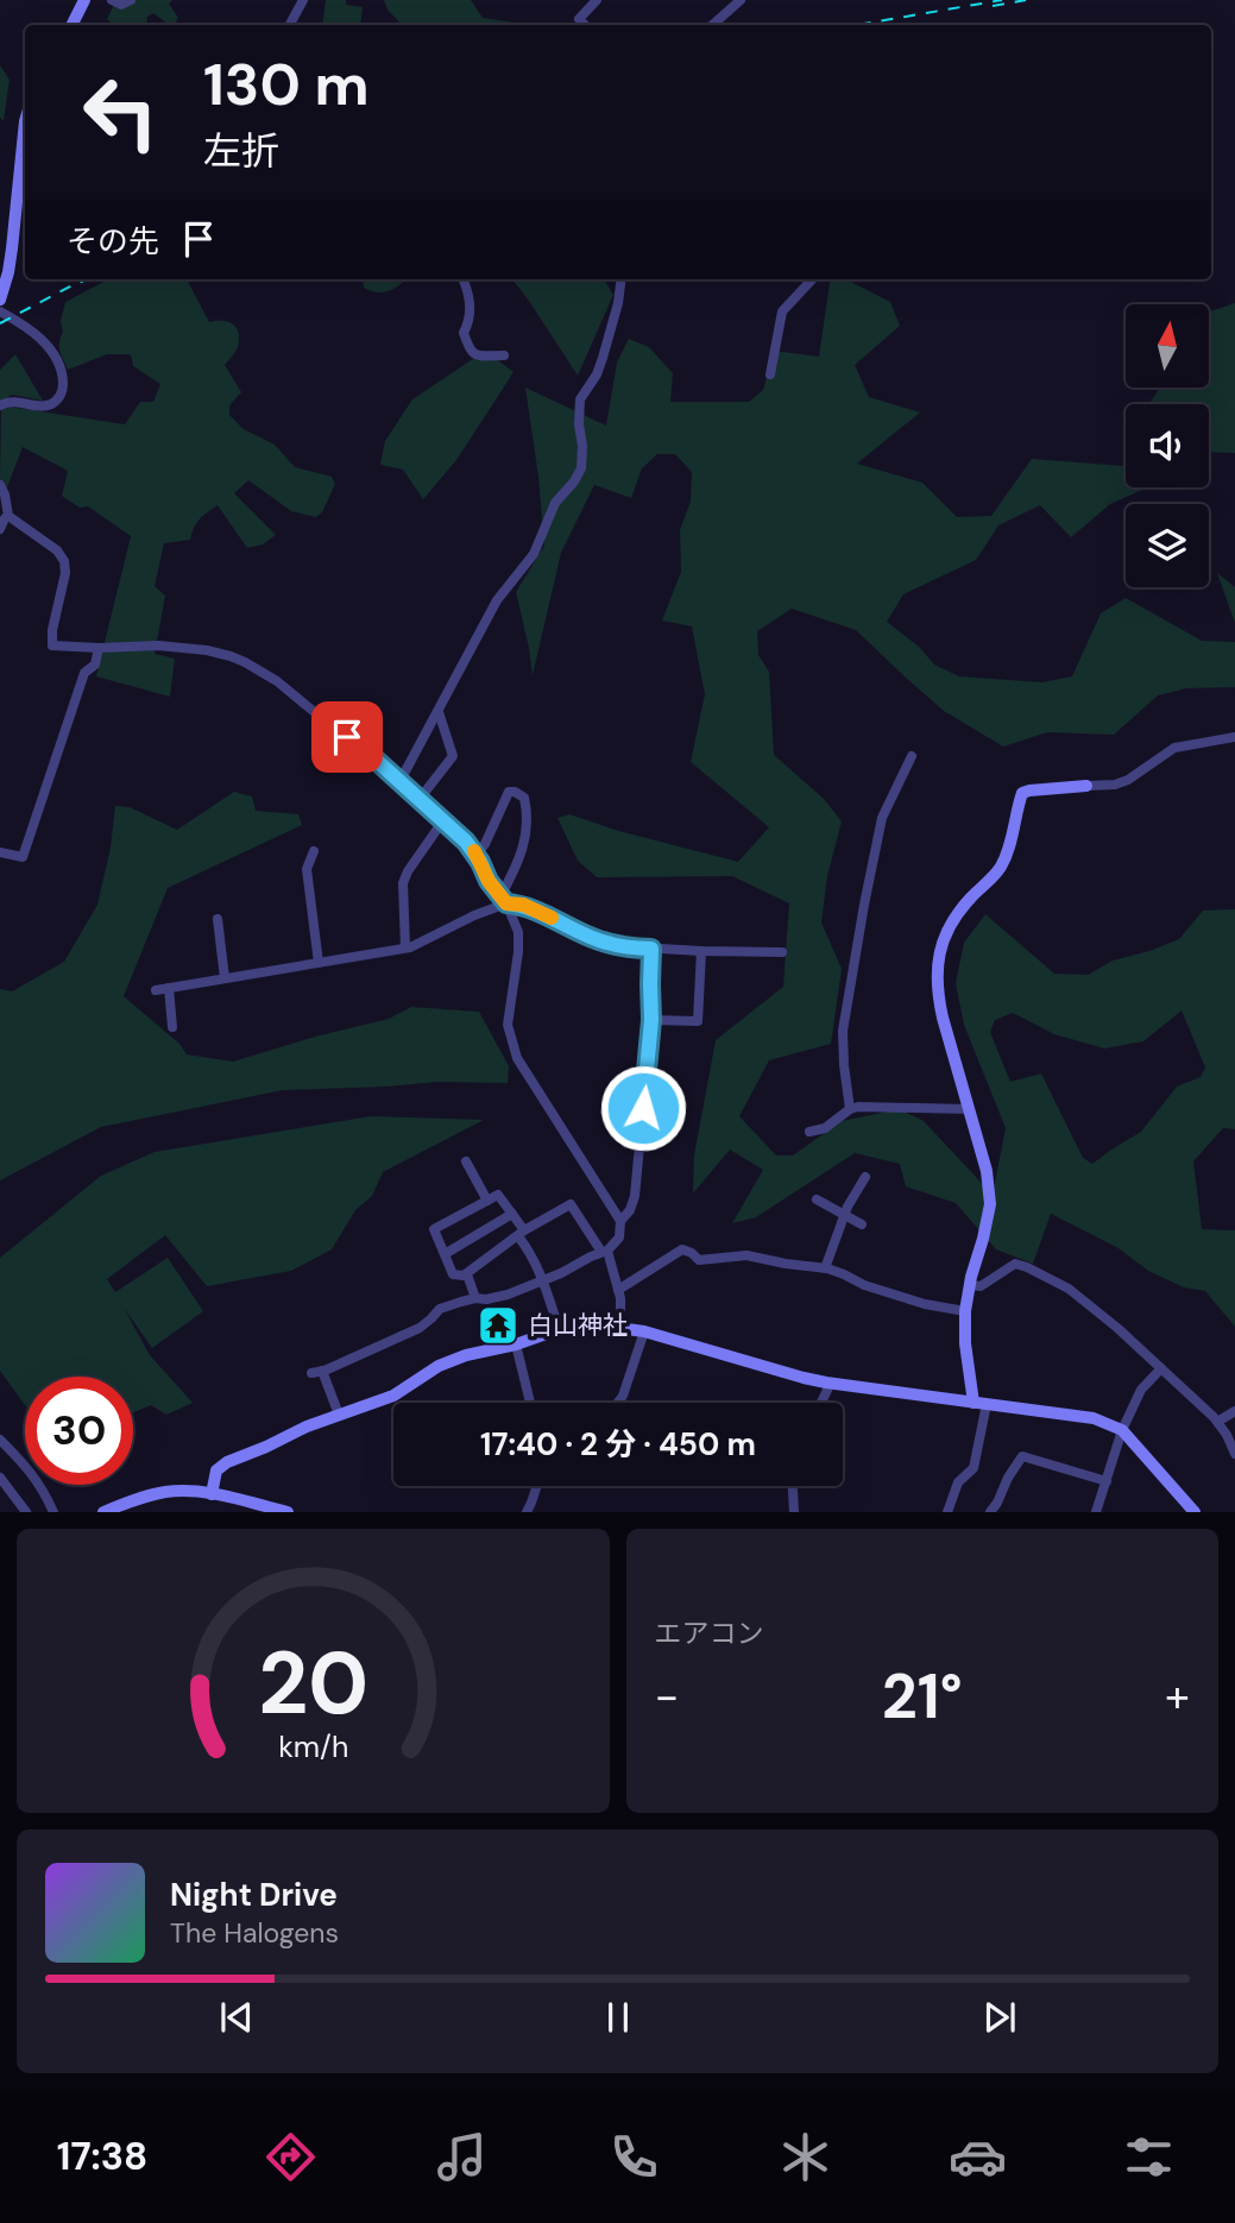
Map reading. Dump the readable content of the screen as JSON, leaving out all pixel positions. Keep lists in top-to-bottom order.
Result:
{
  "places": {
    "temple": ["白山神社"]
  },
  "north": "top",
  "page": {
    "turn": ["130 m", "左折"],
    "then": "その先",
    "limit": "30",
    "trip": "17:40 · 2 分 · 450 m",
    "tile": "エアコン",
    "heat": ["−", "21°", "+"],
    "song": ["Night Drive", "The Halogens"],
    "tabs": "17:38",
    "gauge": ["20", "km/h"]
  }
}
